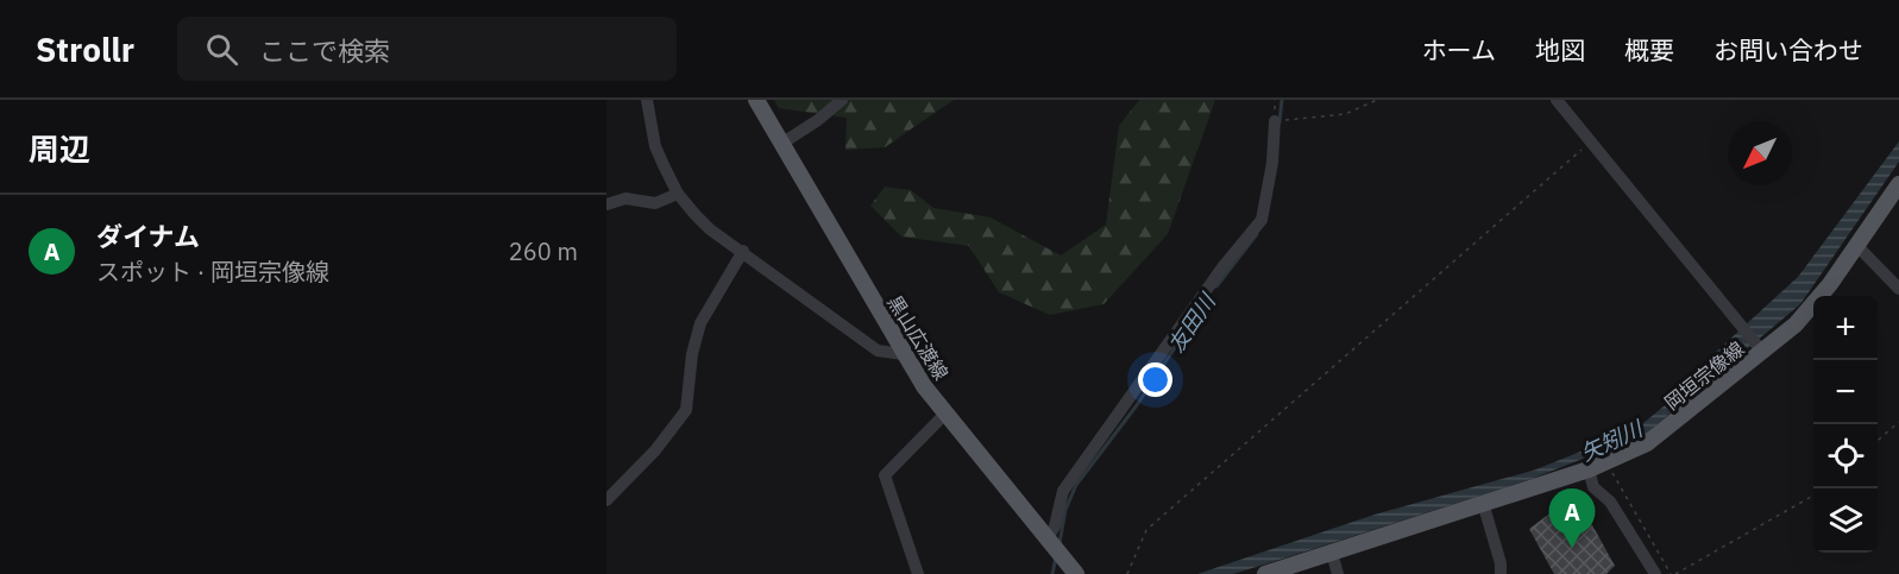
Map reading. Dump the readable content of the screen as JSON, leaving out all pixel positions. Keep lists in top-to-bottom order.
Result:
{
  "streets": {
    "main road": ["黒山広渡線", "岡垣宗像線"]
  },
  "water": ["友田川", "矢矧川"],
  "north": "bottom left",
  "page": {
    "header": "Strollr",
    "search": "ここで検索",
    "nav": [
      "ホーム",
      "地図",
      "概要",
      "お問い合わせ"
    ],
    "heading": "周辺",
    "list": [
      {
        "mark": "A",
        "name": "ダイナム",
        "note": "スポット · 岡垣宗像線",
        "value": "260 m"
      }
    ],
    "map_buttons": ["+", "−"],
    "pins": "A"
  }
}
